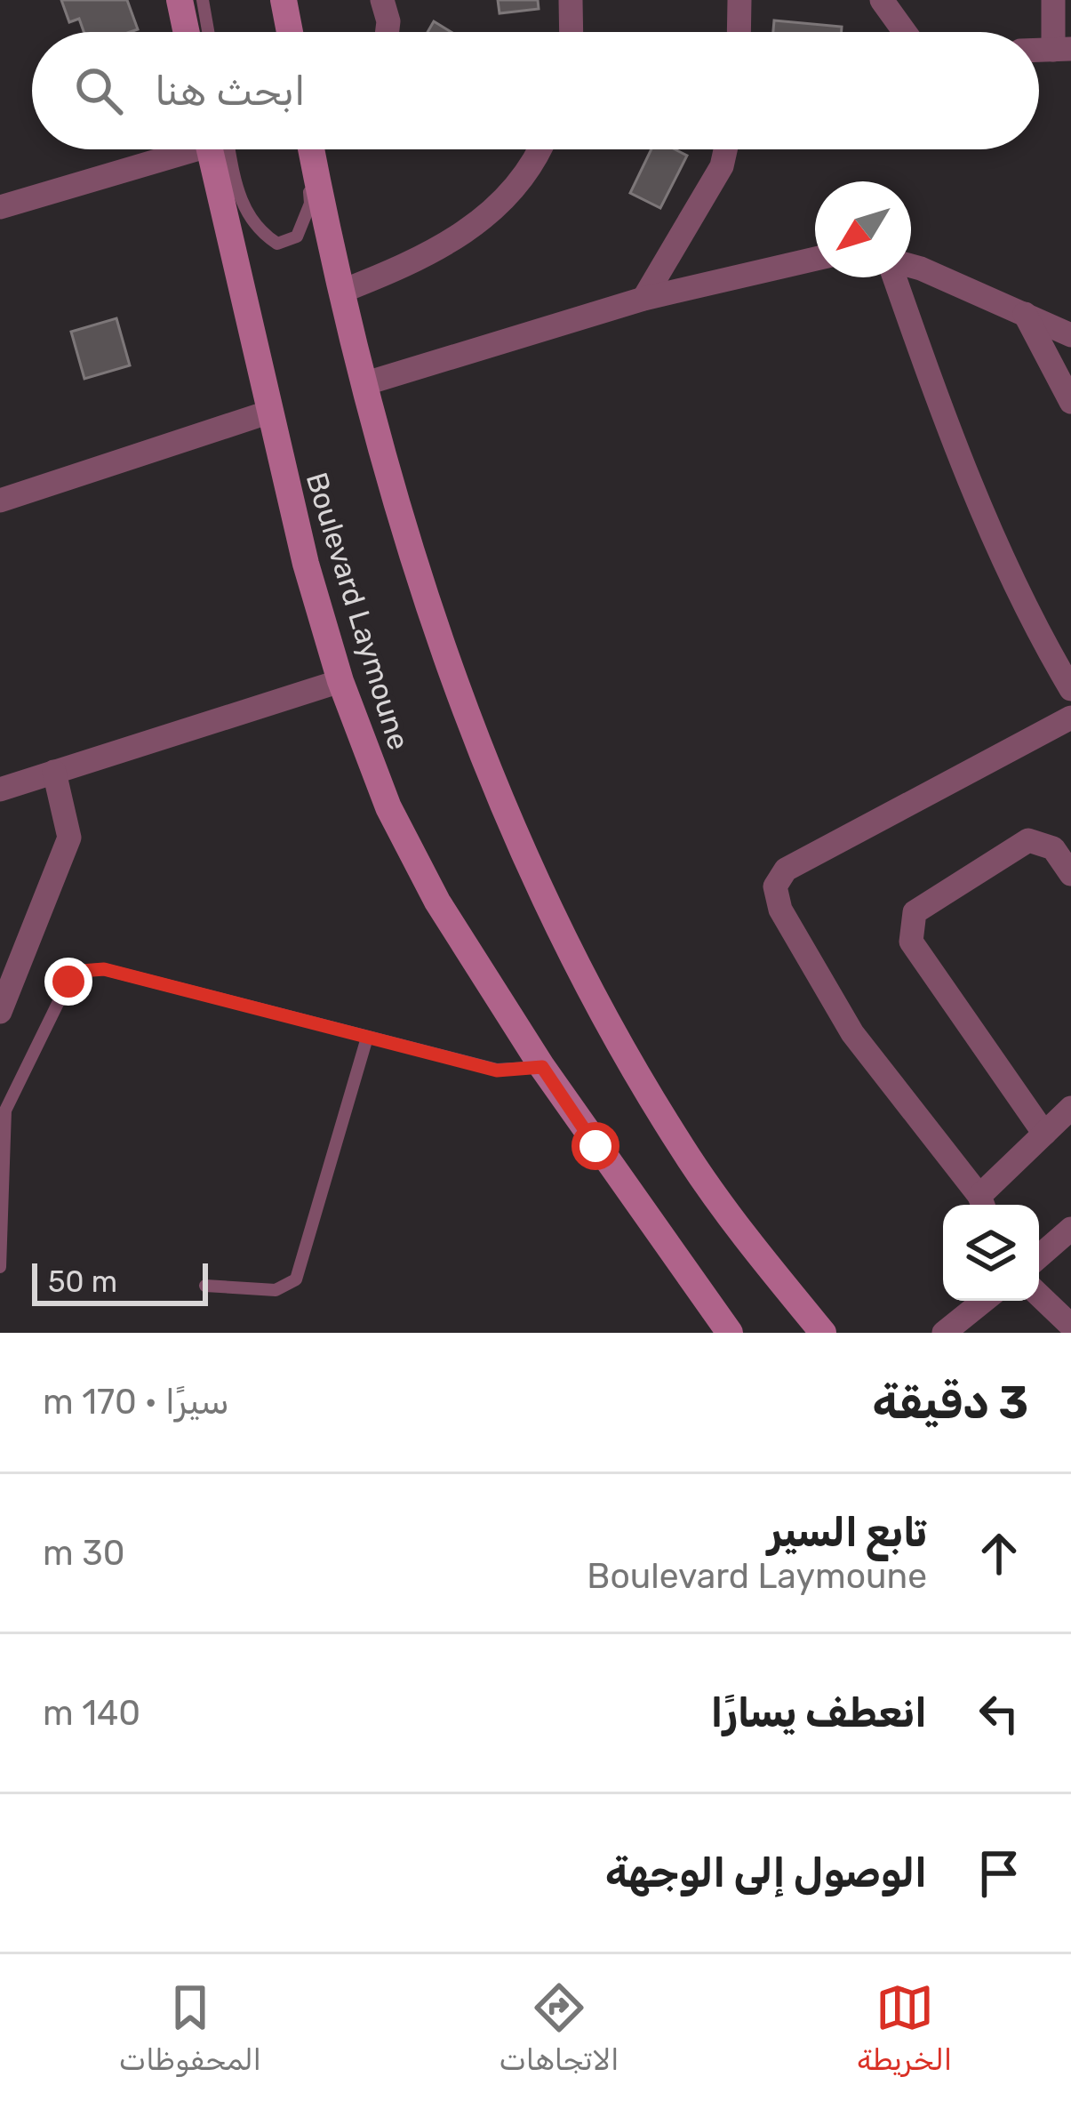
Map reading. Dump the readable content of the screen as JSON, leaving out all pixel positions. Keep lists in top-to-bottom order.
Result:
{
  "streets": {
    "main road": ["Boulevard Laymoune"]
  },
  "scale_bar": "50 m",
  "north": "bottom left",
  "page": {
    "search": "ابحث هنا",
    "scale": "50 m",
    "heading": ["3 دقيقة", "سيرًا · 170 m"],
    "list": [
      ["تابع السير", "Boulevard Laymoune", "30 m"],
      ["انعطف يسارًا", "140 m"],
      "الوصول إلى الوجهة"
    ],
    "nav": ["الخريطة", "الاتجاهات", "المحفوظات"]
  }
}
